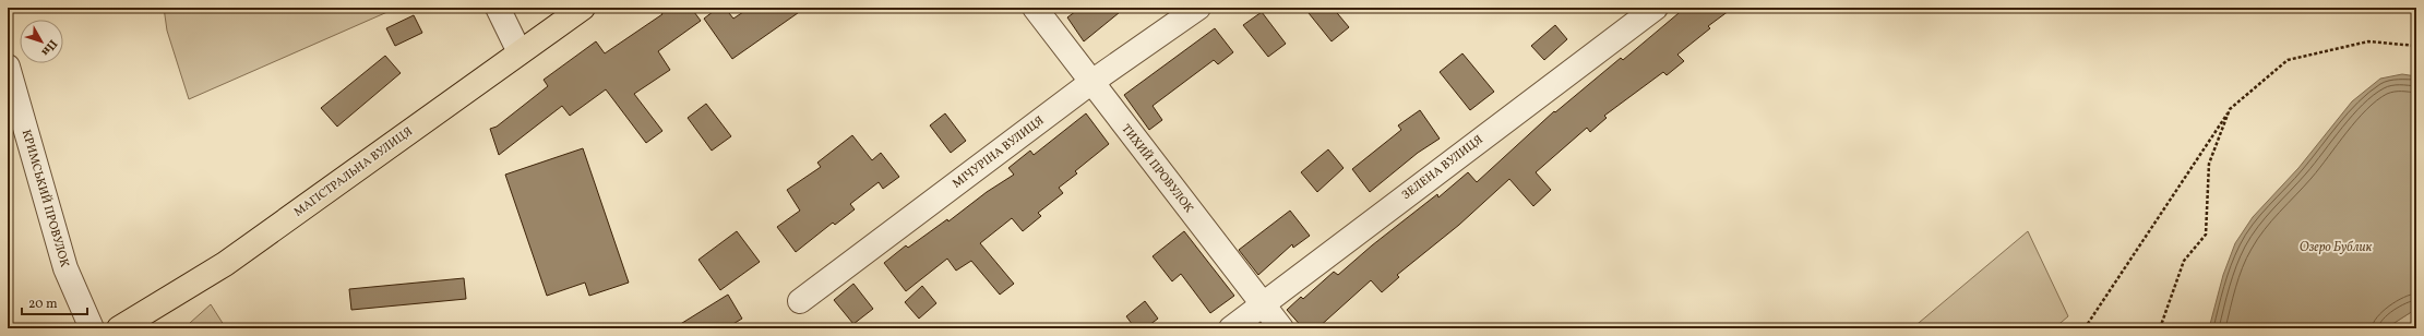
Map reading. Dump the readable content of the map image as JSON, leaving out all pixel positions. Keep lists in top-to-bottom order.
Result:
{
  "streets": {
    "main road": ["МАГІСТРАЛЬНА ВУЛИЦЯ"],
    "street": [
      "МІЧУРІНА ВУЛИЦЯ",
      "ЗЕЛЕНА ВУЛИЦЯ",
      "ТИХИЙ ПРОВУЛОК",
      "КРИМСЬКИЙ ПРОВУЛОК"
    ]
  },
  "crossings": [
    ["МІЧУРІНА ВУЛИЦЯ", "ТИХИЙ ПРОВУЛОК"],
    ["ЗЕЛЕНА ВУЛИЦЯ", "ТИХИЙ ПРОВУЛОК"]
  ],
  "water": ["Озеро Бублик"],
  "scale_bar": "20 m",
  "north": "bottom right"
}
